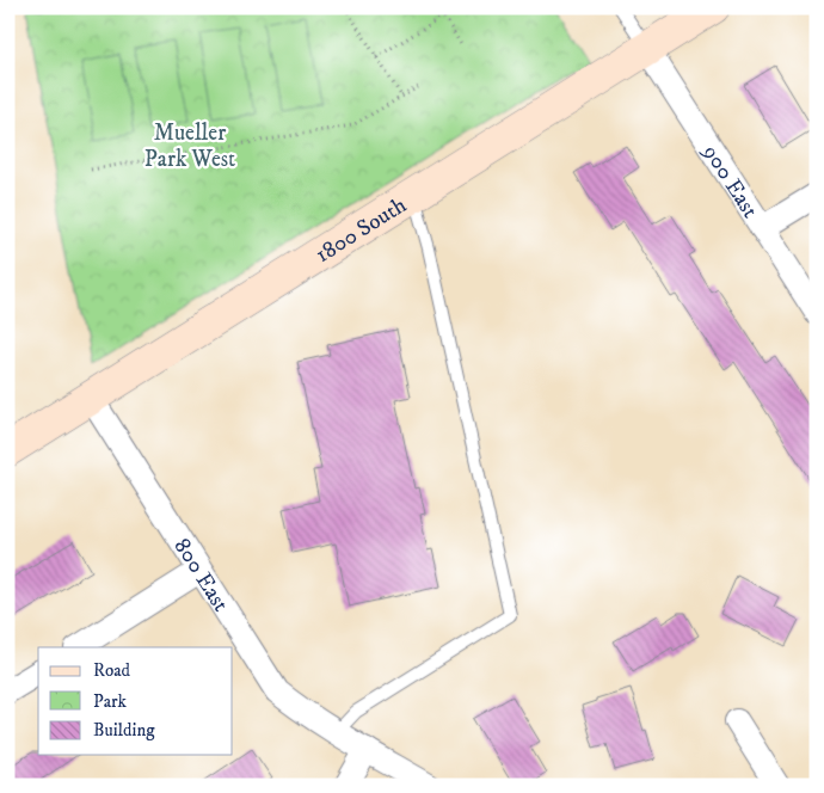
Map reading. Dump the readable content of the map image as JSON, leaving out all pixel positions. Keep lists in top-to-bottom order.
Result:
{
  "streets": {
    "main road": ["1800 South"],
    "street": ["900 East", "800 East"]
  },
  "crossings": [
    ["900 East", "1800 South"],
    ["1800 South", "800 East"]
  ],
  "parks": ["Mueller Park West"],
  "legend": ["Road", "Park", "Building"]
}
